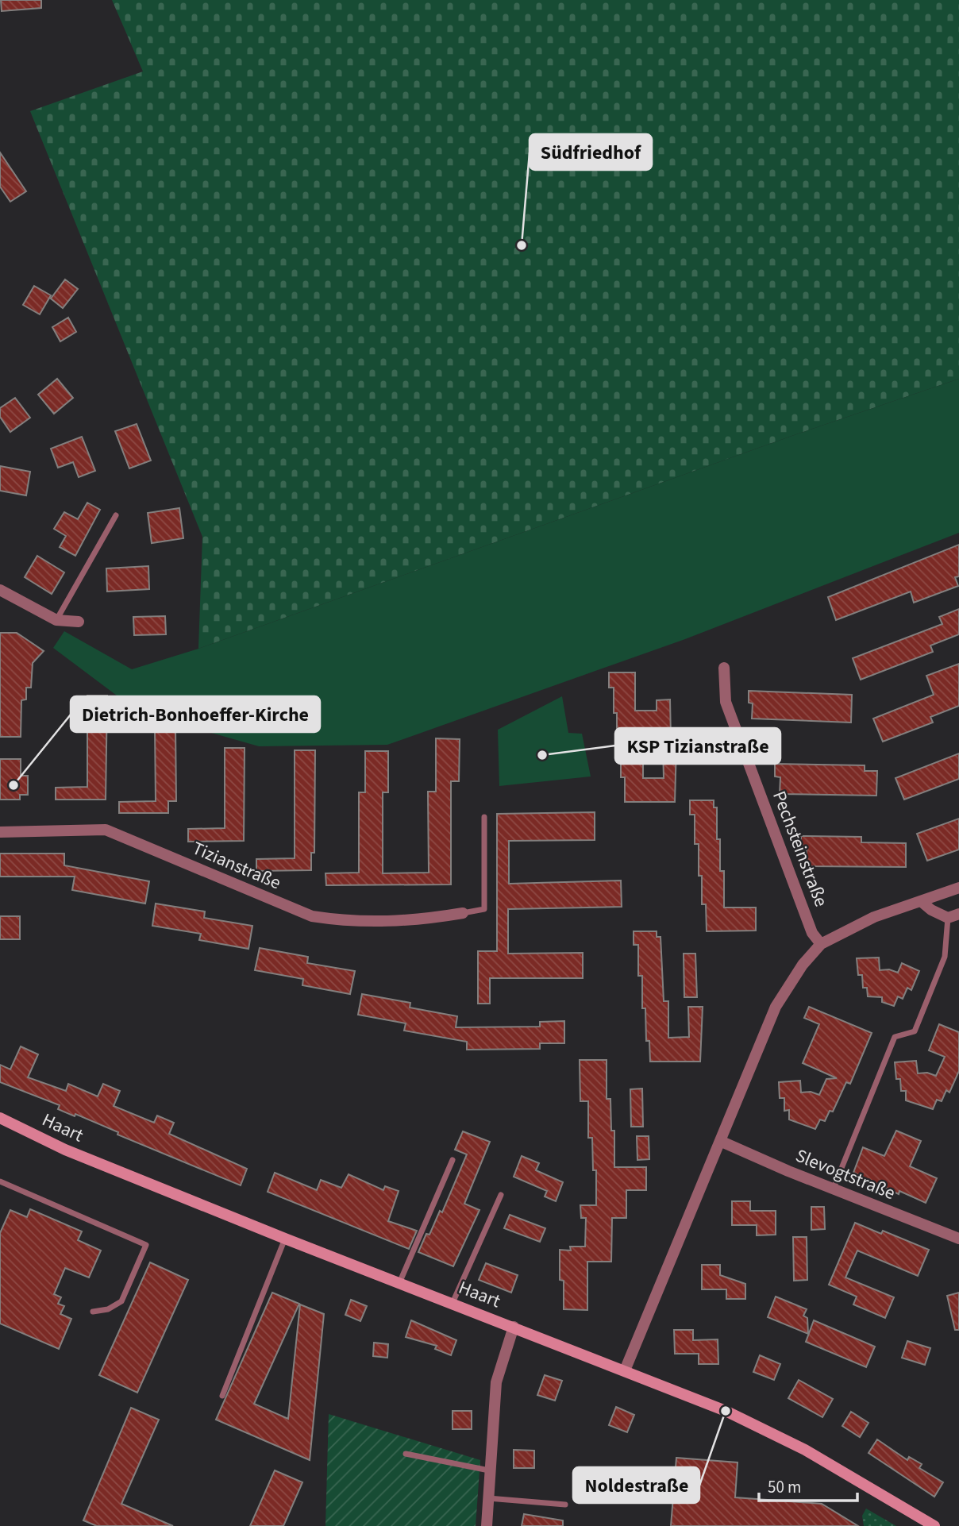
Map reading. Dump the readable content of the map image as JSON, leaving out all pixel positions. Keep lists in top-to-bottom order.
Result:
{
  "streets": {
    "main road": ["Haart"],
    "street": ["Pechsteinstraße", "Tizianstraße", "Slevogtstraße"]
  },
  "places": [
    "Südfriedhof",
    "KSP Tizianstraße",
    "Dietrich-Bonhoeffer-Kirche",
    "Noldestraße"
  ],
  "scale_bar": "50 m"
}
